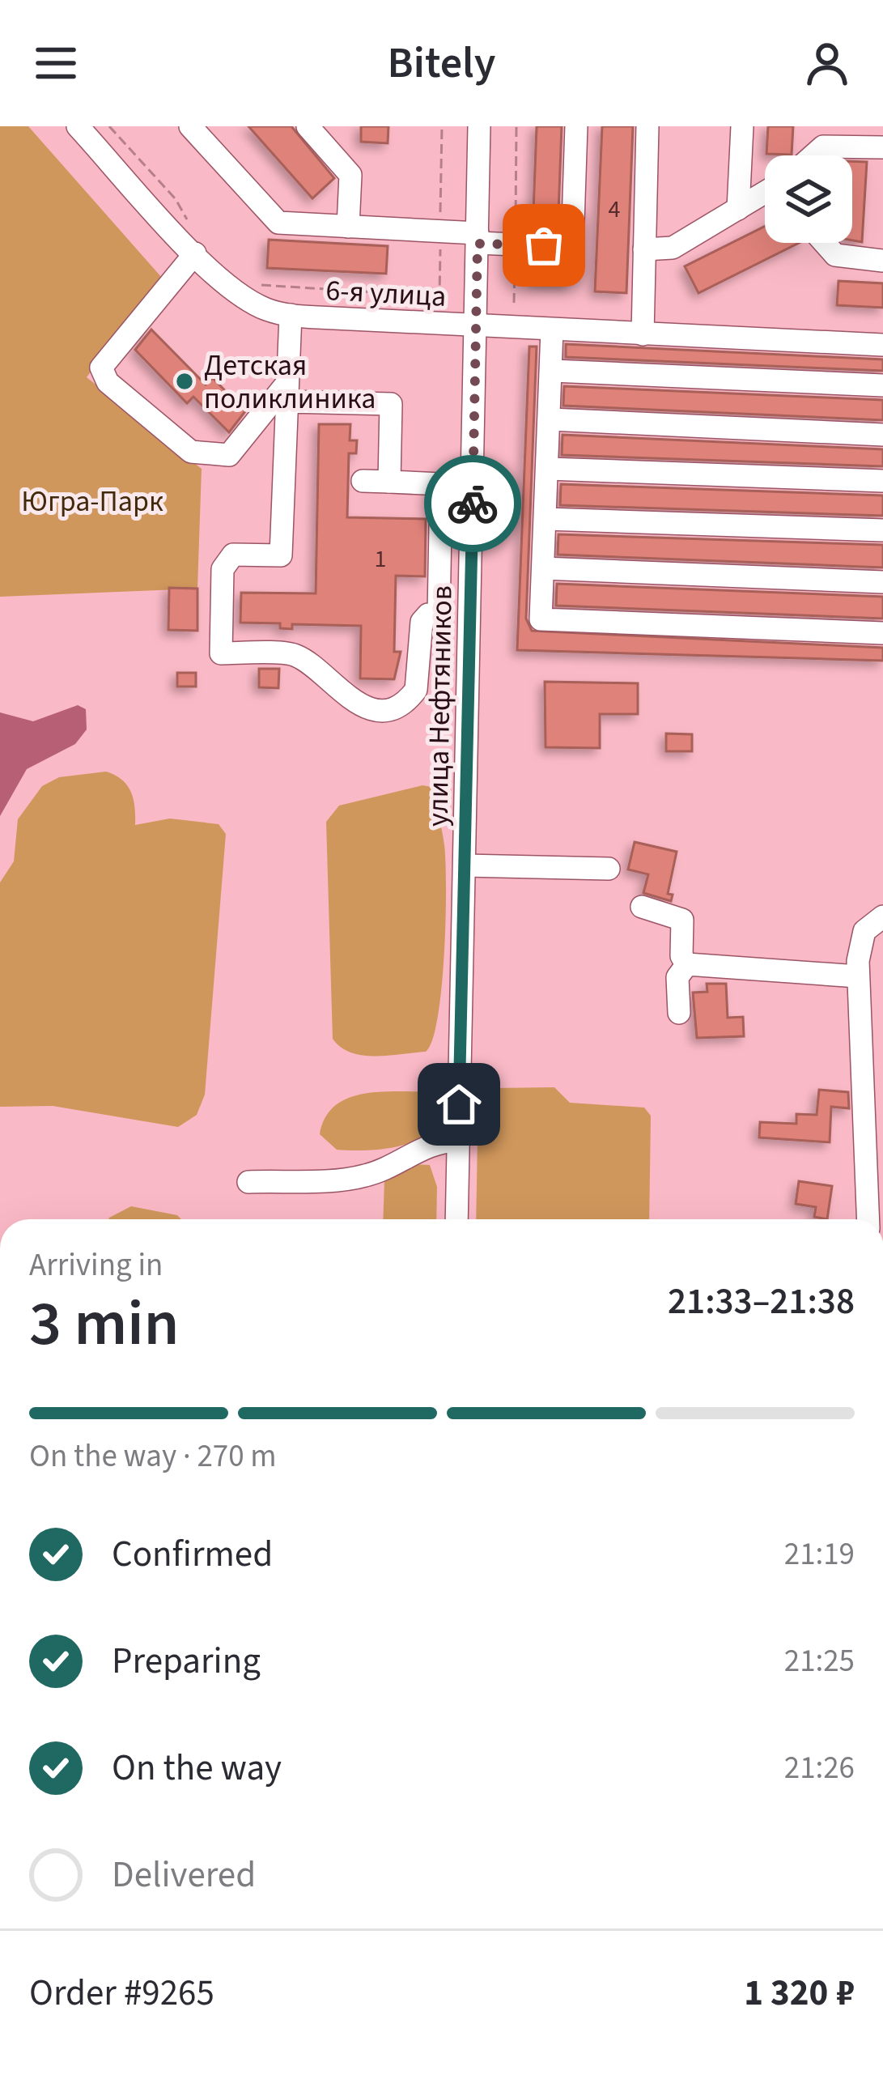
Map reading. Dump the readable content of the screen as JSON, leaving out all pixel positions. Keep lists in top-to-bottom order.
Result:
{
  "streets": {
    "street": ["6-я улица", "улица Нефтяников"]
  },
  "crossings": [
    ["6-я улица", "улица Нефтяников"]
  ],
  "parks": ["Югра-Парк"],
  "places": ["Детская поликлиника"],
  "house_numbers": ["4", "1"],
  "page": {
    "header": "Bitely",
    "heading": ["3 min", "Arriving in", "21:33–21:38"],
    "panel": ["Order #9265", "1 320 ₽"],
    "bar": "On the way · 270 m",
    "list": [
      ["Confirmed", "21:19"],
      ["Preparing", "21:25"],
      ["On the way", "21:26"],
      "Delivered"
    ]
  }
}
